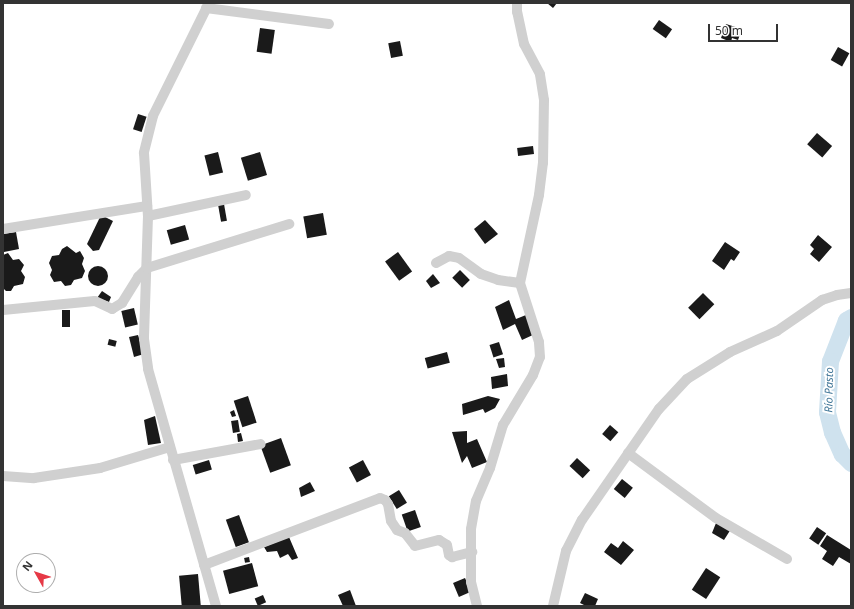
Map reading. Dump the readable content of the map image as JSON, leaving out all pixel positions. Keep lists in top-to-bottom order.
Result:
{
  "water": ["Río Pasto"],
  "scale_bar": "50 m",
  "north": "top left"
}
